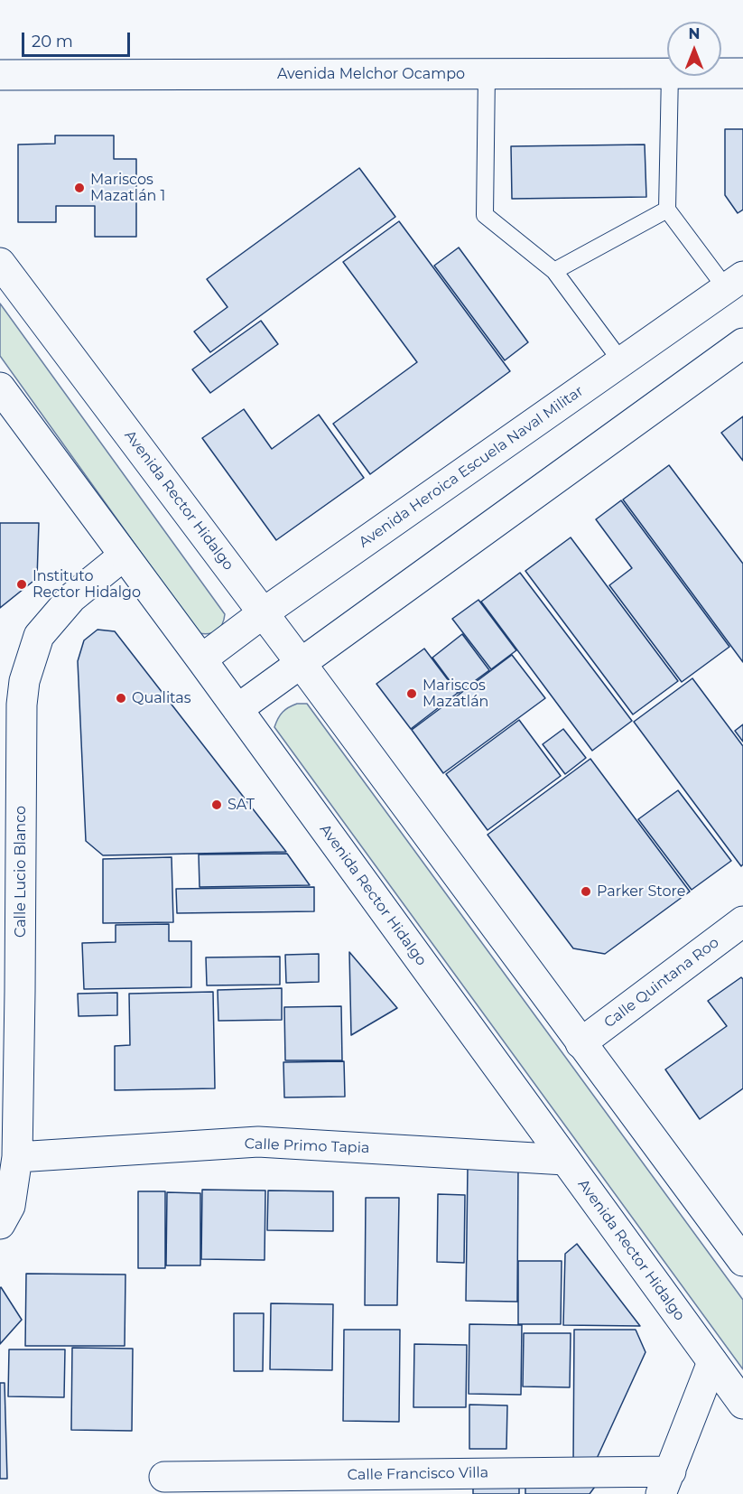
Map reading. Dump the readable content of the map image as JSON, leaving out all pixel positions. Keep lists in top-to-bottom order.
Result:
{
  "streets": {
    "street": [
      "Avenida Melchor Ocampo",
      "Avenida Heroica Escuela Naval Militar",
      "Avenida Rector Hidalgo",
      "Calle Lucio Blanco",
      "Calle Quintana Roo",
      "Calle Primo Tapia",
      "Calle Francisco Villa"
    ]
  },
  "crossings": [
    ["Avenida Heroica Escuela Naval Militar", "Avenida Rector Hidalgo"],
    ["Avenida Rector Hidalgo", "Calle Lucio Blanco"],
    ["Avenida Rector Hidalgo", "Calle Quintana Roo"],
    ["Avenida Rector Hidalgo", "Calle Primo Tapia"],
    ["Calle Lucio Blanco", "Calle Primo Tapia"]
  ],
  "places": [
    "Mariscos Mazatlán 1",
    "Instituto Rector Hidalgo",
    "Mariscos Mazatlán",
    "Qualitas",
    "SAT",
    "Parker Store"
  ],
  "scale_bar": "20 m",
  "north": "top"
}
